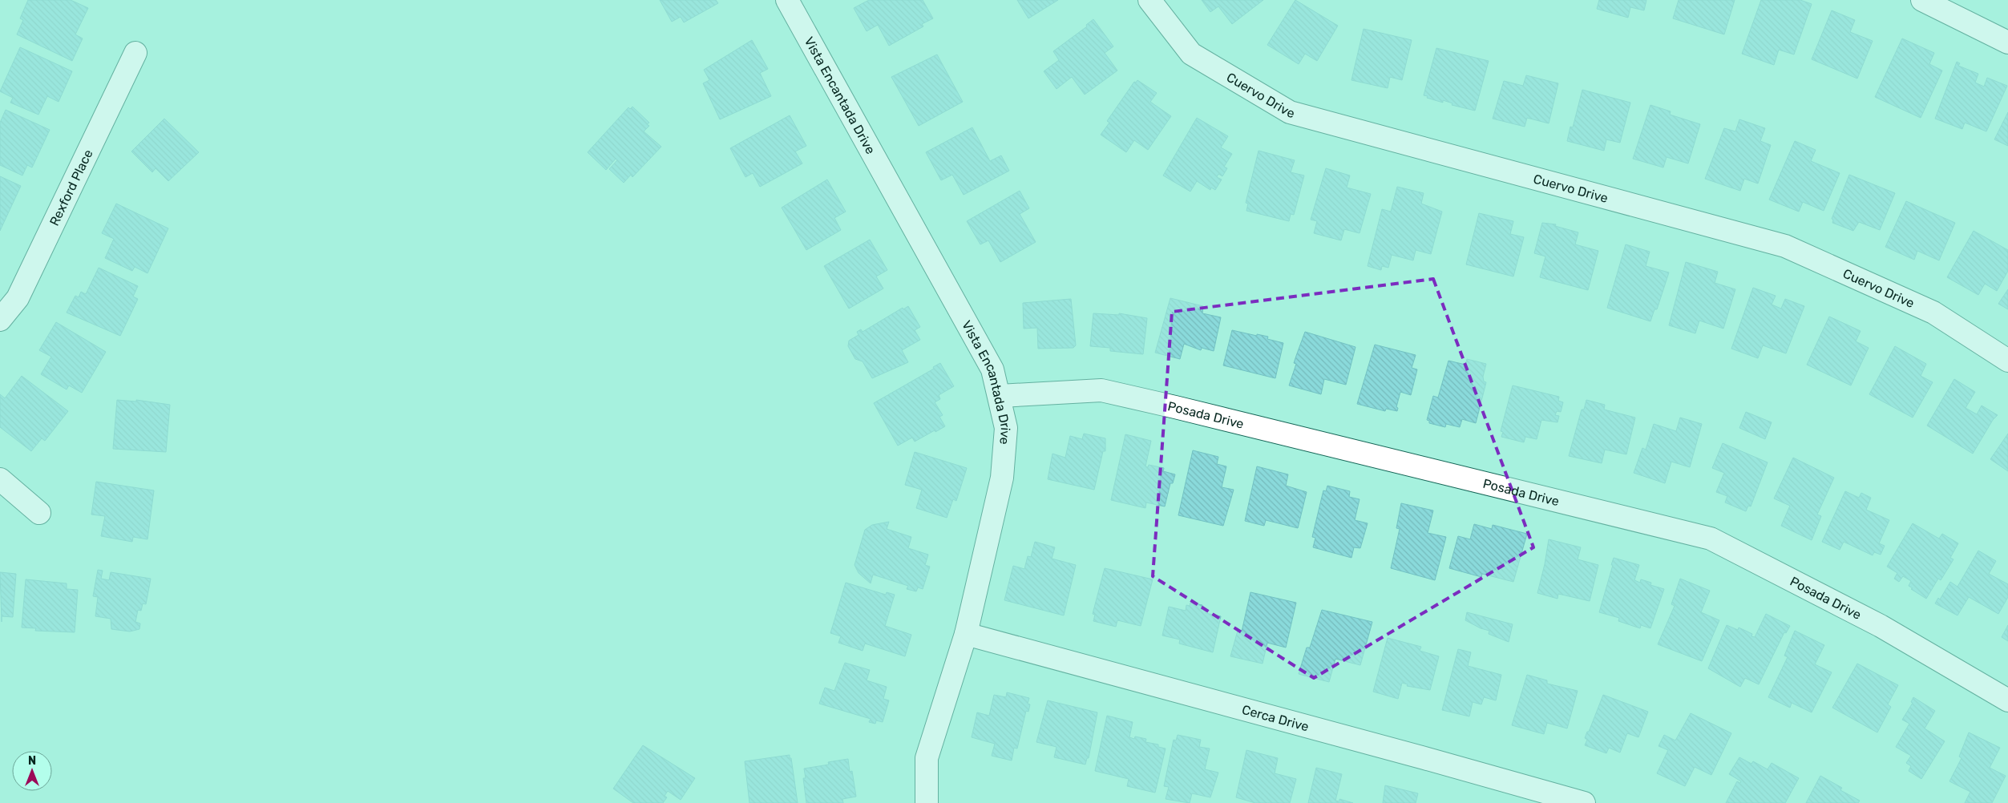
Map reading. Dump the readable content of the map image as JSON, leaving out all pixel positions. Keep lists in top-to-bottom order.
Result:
{
  "streets": {
    "street": [
      "Cuervo Drive",
      "Vista Encantada Drive",
      "Rexford Place",
      "Posada Drive",
      "Cerca Drive"
    ]
  },
  "crossings": [
    ["Vista Encantada Drive", "Posada Drive"],
    ["Vista Encantada Drive", "Cerca Drive"]
  ],
  "north": "top"
}
